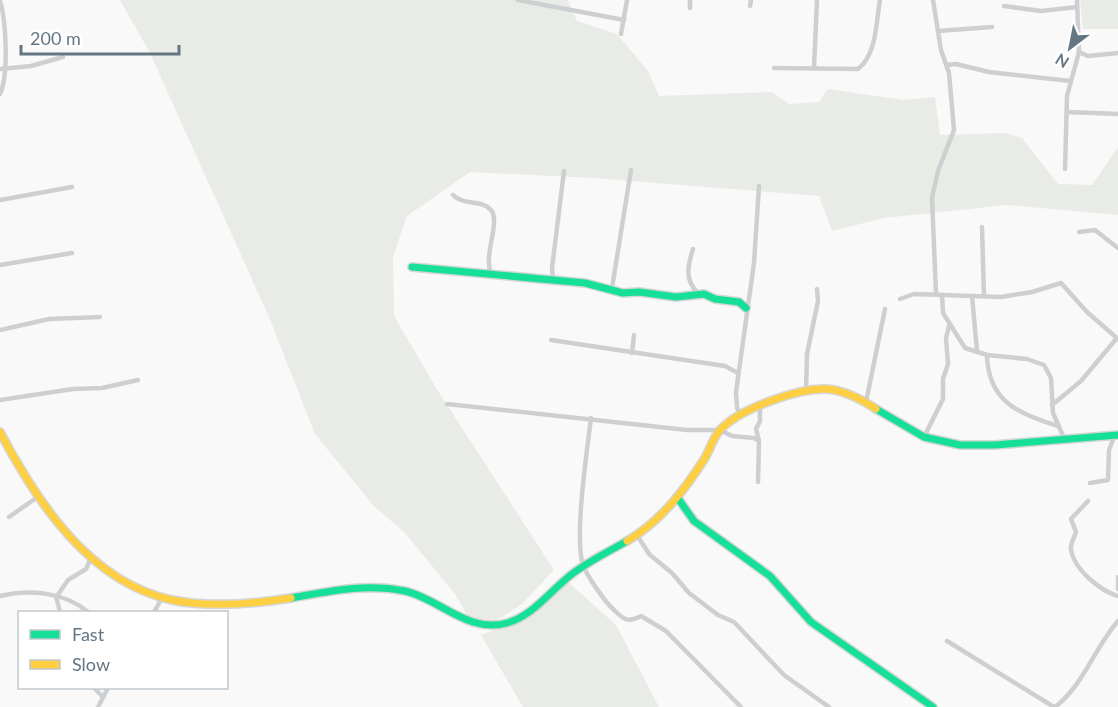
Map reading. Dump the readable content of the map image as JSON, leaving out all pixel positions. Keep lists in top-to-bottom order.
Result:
{
  "legend": ["Fast", "Slow"],
  "scale_bar": "200 m",
  "north": "bottom left"
}
